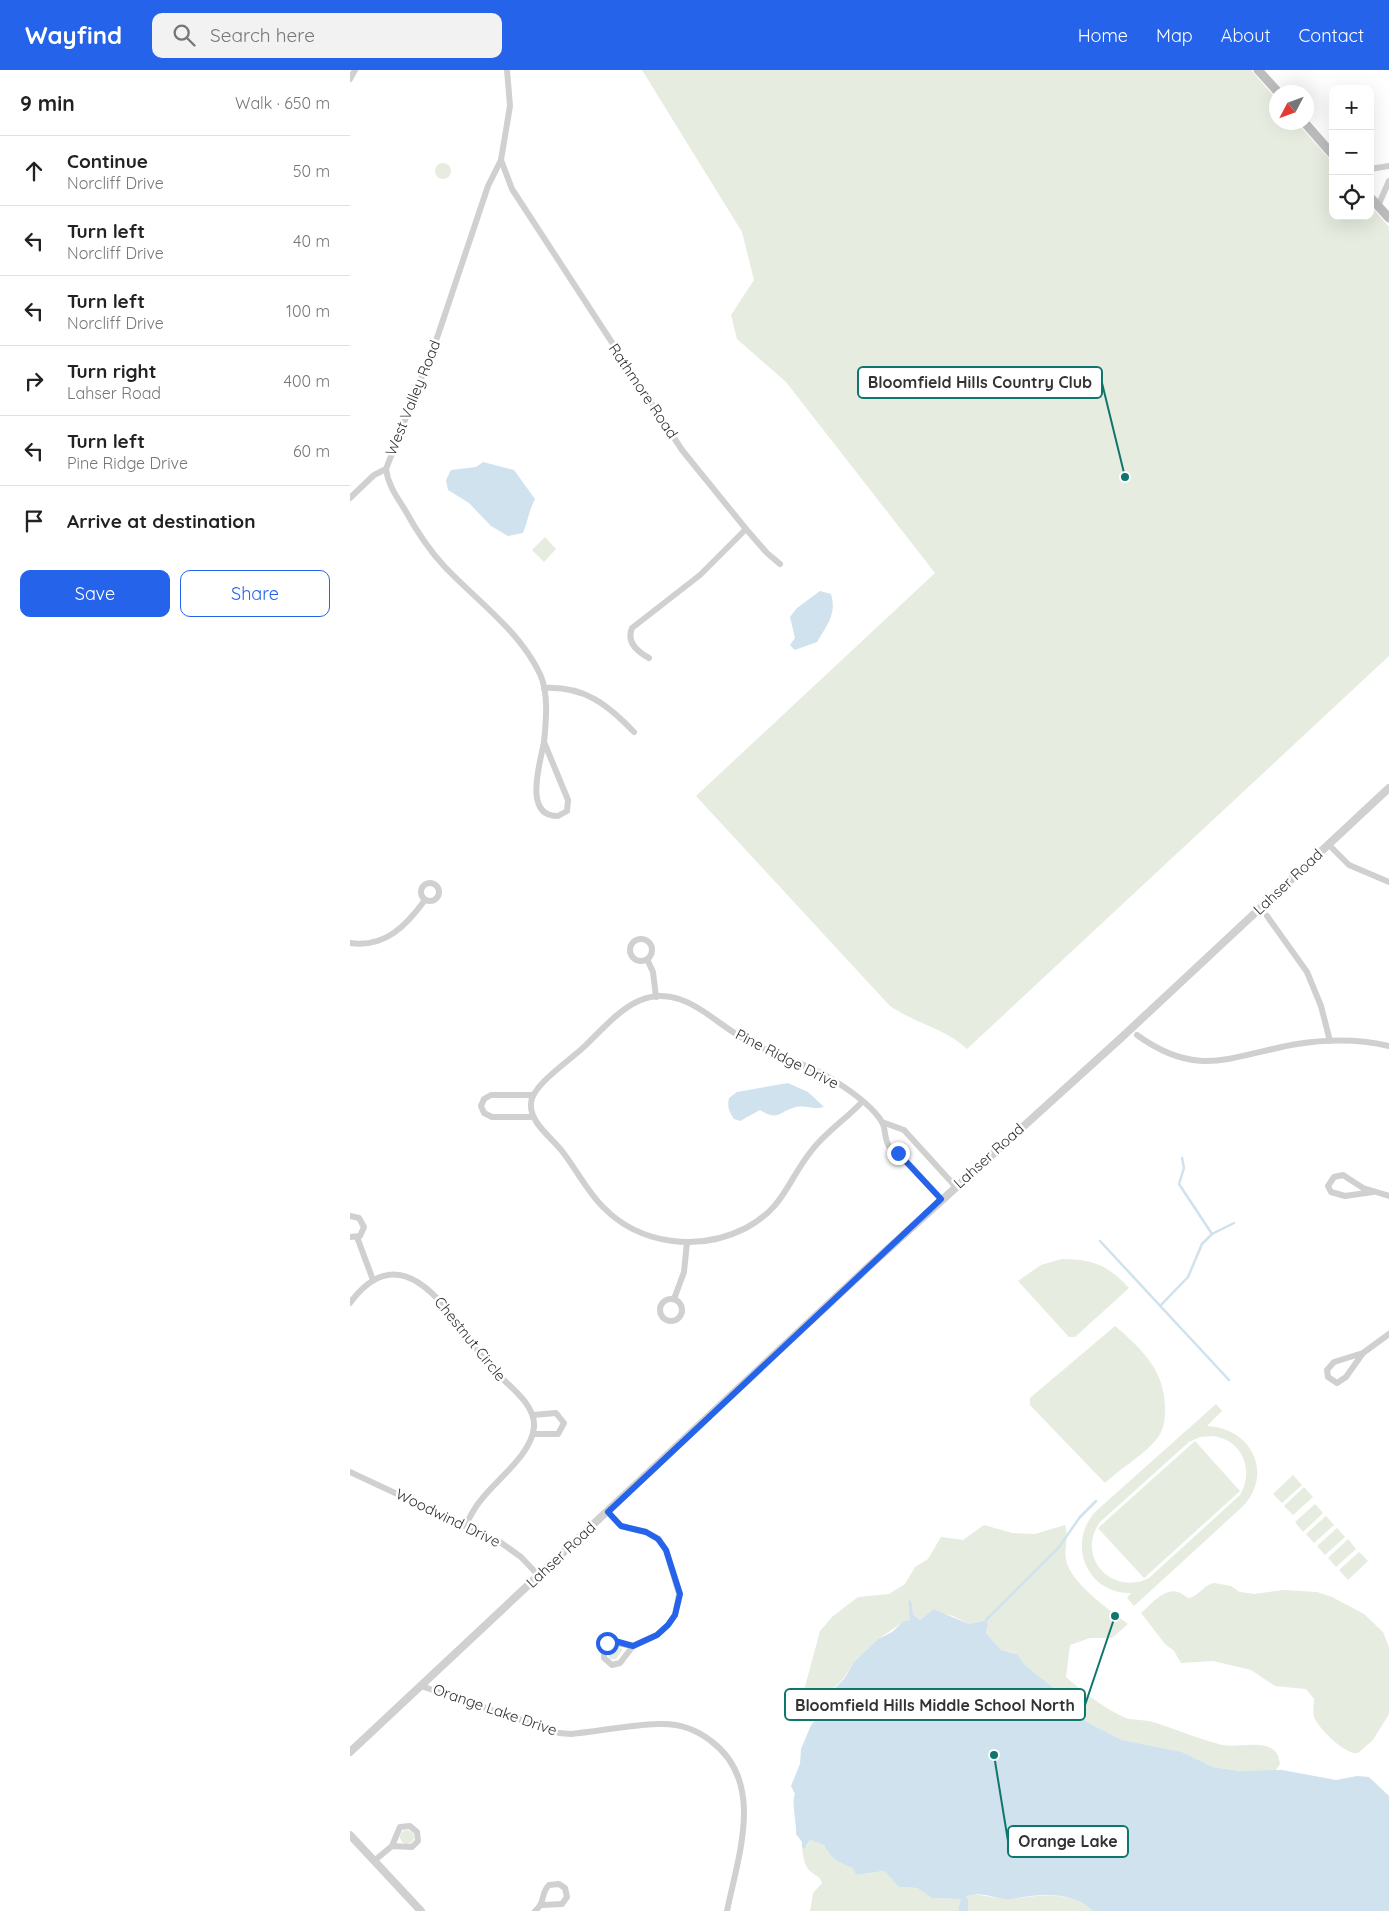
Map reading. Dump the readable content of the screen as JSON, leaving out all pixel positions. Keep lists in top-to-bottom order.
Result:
{
  "streets": {
    "street": [
      "Rathmore Road",
      "West Valley Road",
      "Lahser Road",
      "Pine Ridge Drive",
      "Chestnut Circle",
      "Woodwind Drive",
      "Orange Lake Drive"
    ]
  },
  "crossings": [
    ["Rathmore Road", "West Valley Road"],
    ["Lahser Road", "Pine Ridge Drive"],
    ["Lahser Road", "Woodwind Drive"],
    ["Lahser Road", "Orange Lake Drive"]
  ],
  "places": ["Bloomfield Hills Country Club", "Bloomfield Hills Middle School North", "Orange Lake"],
  "north": "bottom left",
  "page": {
    "header": "Wayfind",
    "search": "Search here",
    "nav": [
      "Home",
      "Map",
      "About",
      "Contact"
    ],
    "heading": ["9 min", "Walk · 650 m"],
    "map_buttons": ["+", "−"],
    "list": [
      ["Continue", "Norcliff Drive", "50 m"],
      ["Turn left", "Norcliff Drive", "40 m"],
      ["Turn left", "Norcliff Drive", "100 m"],
      ["Turn right", "Lahser Road", "400 m"],
      ["Turn left", "Pine Ridge Drive", "60 m"],
      "Arrive at destination"
    ],
    "buttons": ["Save", "Share"]
  }
}
